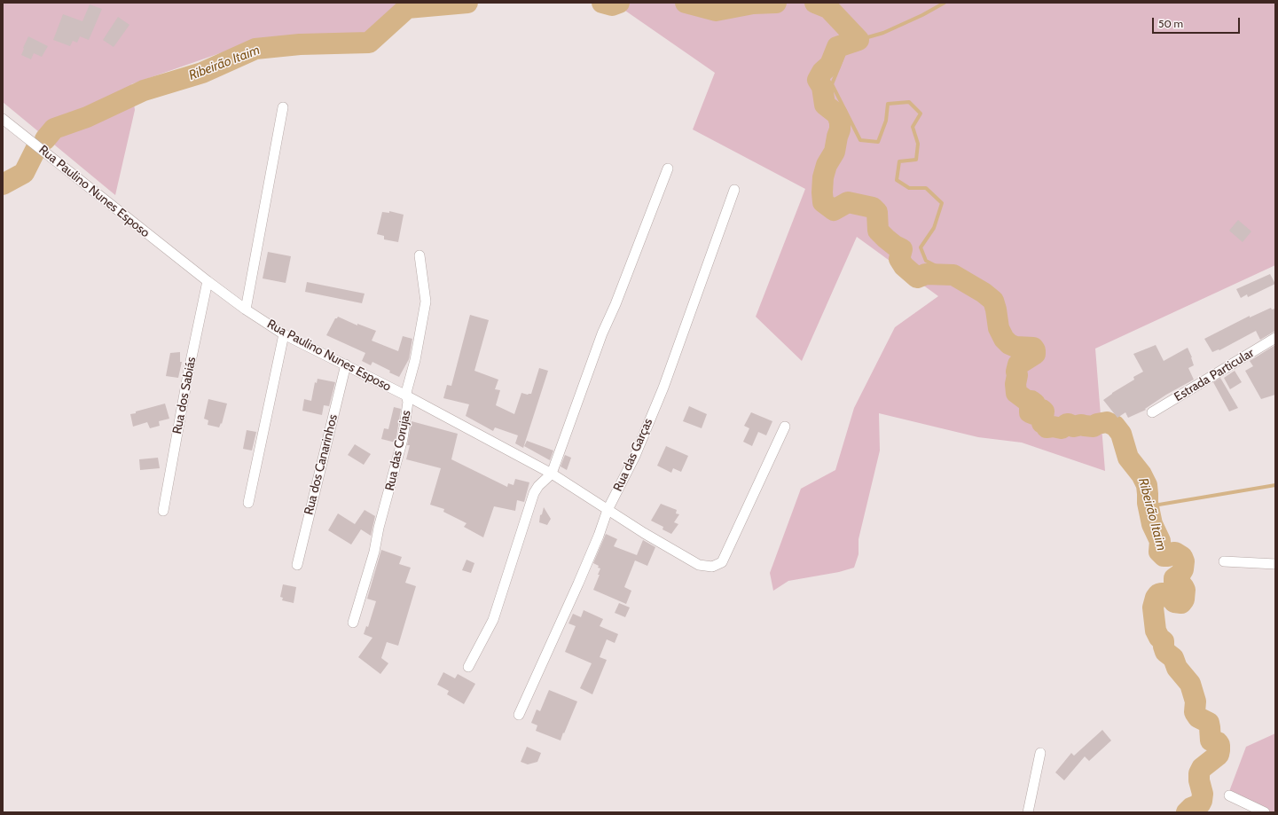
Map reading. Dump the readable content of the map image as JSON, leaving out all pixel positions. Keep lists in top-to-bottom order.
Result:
{
  "streets": {
    "street": [
      "Rua Paulino Nunes Esposo",
      "Estrada Particular",
      "Rua dos Sabiás",
      "Rua das Corujas",
      "Rua das Garças",
      "Rua dos Canarinhos"
    ]
  },
  "crossings": [
    ["Rua Paulino Nunes Esposo", "Rua dos Sabiás"],
    ["Rua Paulino Nunes Esposo", "Rua das Corujas"],
    ["Rua Paulino Nunes Esposo", "Rua das Garças"],
    ["Rua Paulino Nunes Esposo", "Rua dos Canarinhos"]
  ],
  "water": ["Ribeirão Itaim"],
  "scale_bar": "50 m"
}
